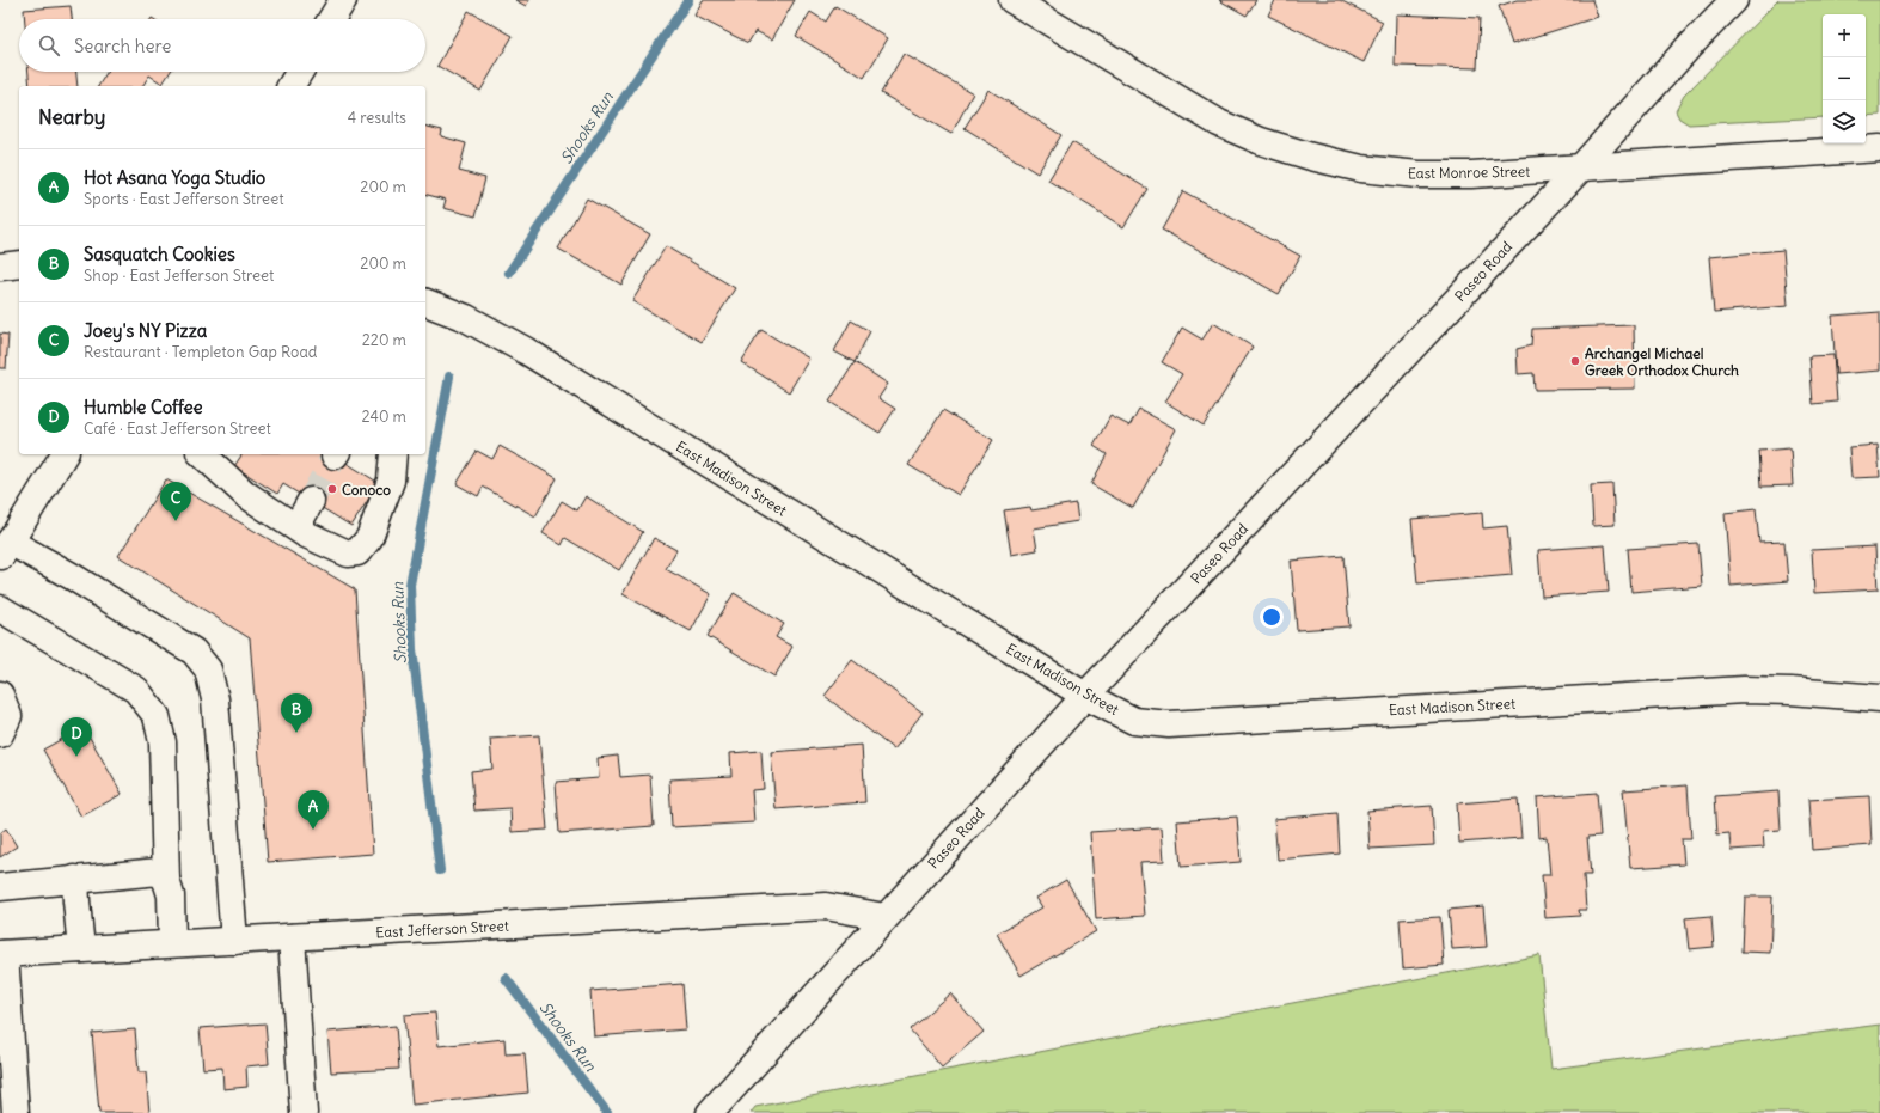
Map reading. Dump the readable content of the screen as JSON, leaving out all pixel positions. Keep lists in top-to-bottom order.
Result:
{
  "streets": {
    "street": [
      "East Monroe Street",
      "Paseo Road",
      "East Madison Street",
      "East Jefferson Street"
    ]
  },
  "crossings": [
    ["East Monroe Street", "Paseo Road"],
    ["Paseo Road", "East Madison Street"],
    ["Paseo Road", "East Jefferson Street"]
  ],
  "water": ["Shooks Run"],
  "places": ["Archangel Michael Greek Orthodox Church", "Conoco"],
  "page": {
    "map_buttons": ["+", "−"],
    "search": "Search here",
    "heading": ["Nearby", "4 results"],
    "list": [
      {
        "mark": "A",
        "name": "Hot Asana Yoga Studio",
        "note": "Sports · East Jefferson Street",
        "value": "200 m"
      },
      {
        "mark": "B",
        "name": "Sasquatch Cookies",
        "note": "Shop · East Jefferson Street",
        "value": "200 m"
      },
      {
        "mark": "C",
        "name": "Joey's NY Pizza",
        "note": "Restaurant · Templeton Gap Road",
        "value": "220 m"
      },
      {
        "mark": "D",
        "name": "Humble Coffee",
        "note": "Café · East Jefferson Street",
        "value": "240 m"
      }
    ],
    "pins": [
      "C",
      "B",
      "D",
      "A"
    ]
  }
}
